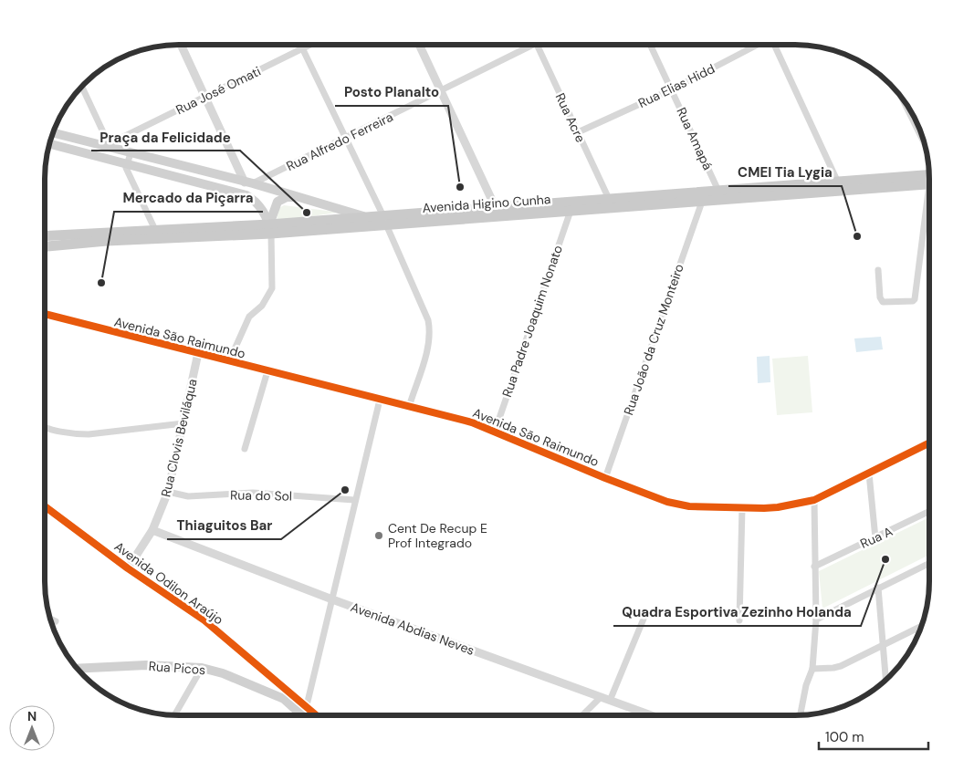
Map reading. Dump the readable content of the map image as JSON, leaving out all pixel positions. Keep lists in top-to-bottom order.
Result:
{
  "streets": {
    "main road": ["Avenida Higino Cunha", "Avenida Odilon Araújo", "Rua Picos"],
    "street": [
      "Rua Elias Hidd",
      "Rua José Omati",
      "Rua Acre",
      "Rua Amapá",
      "Rua Alfredo Ferreira",
      "Rua Padre Joaquim Nonato",
      "Avenida São Raimundo",
      "Rua João da Cruz Monteiro",
      "Rua Clovis Beviláqua",
      "Rua do Sol",
      "Rua A",
      "Avenida Abdias Neves"
    ]
  },
  "crossings": [
    ["Rua Elias Hidd", "Rua Acre"],
    ["Rua Elias Hidd", "Rua Amapá"],
    ["Rua Acre", "Avenida Higino Cunha"],
    ["Rua Amapá", "Avenida Higino Cunha"],
    ["Avenida Higino Cunha", "Rua Padre Joaquim Nonato"],
    ["Avenida Higino Cunha", "Rua João da Cruz Monteiro"],
    ["Rua Padre Joaquim Nonato", "Avenida São Raimundo"],
    ["Avenida São Raimundo", "Rua João da Cruz Monteiro"],
    ["Avenida São Raimundo", "Rua Clovis Beviláqua"],
    ["Rua Clovis Beviláqua", "Rua do Sol"],
    ["Rua Clovis Beviláqua", "Avenida Odilon Araújo"],
    ["Rua Clovis Beviláqua", "Avenida Abdias Neves"],
    ["Avenida Odilon Araújo", "Rua Picos"]
  ],
  "places": [
    "Posto Planalto",
    "Praça da Felicidade",
    "CMEI Tia Lygia",
    "Mercado da Piçarra",
    "Thiaguitos Bar",
    "Cent De Recup E Prof Integrado",
    "Quadra Esportiva Zezinho Holanda"
  ],
  "scale_bar": "100 m",
  "north": "top"
}
